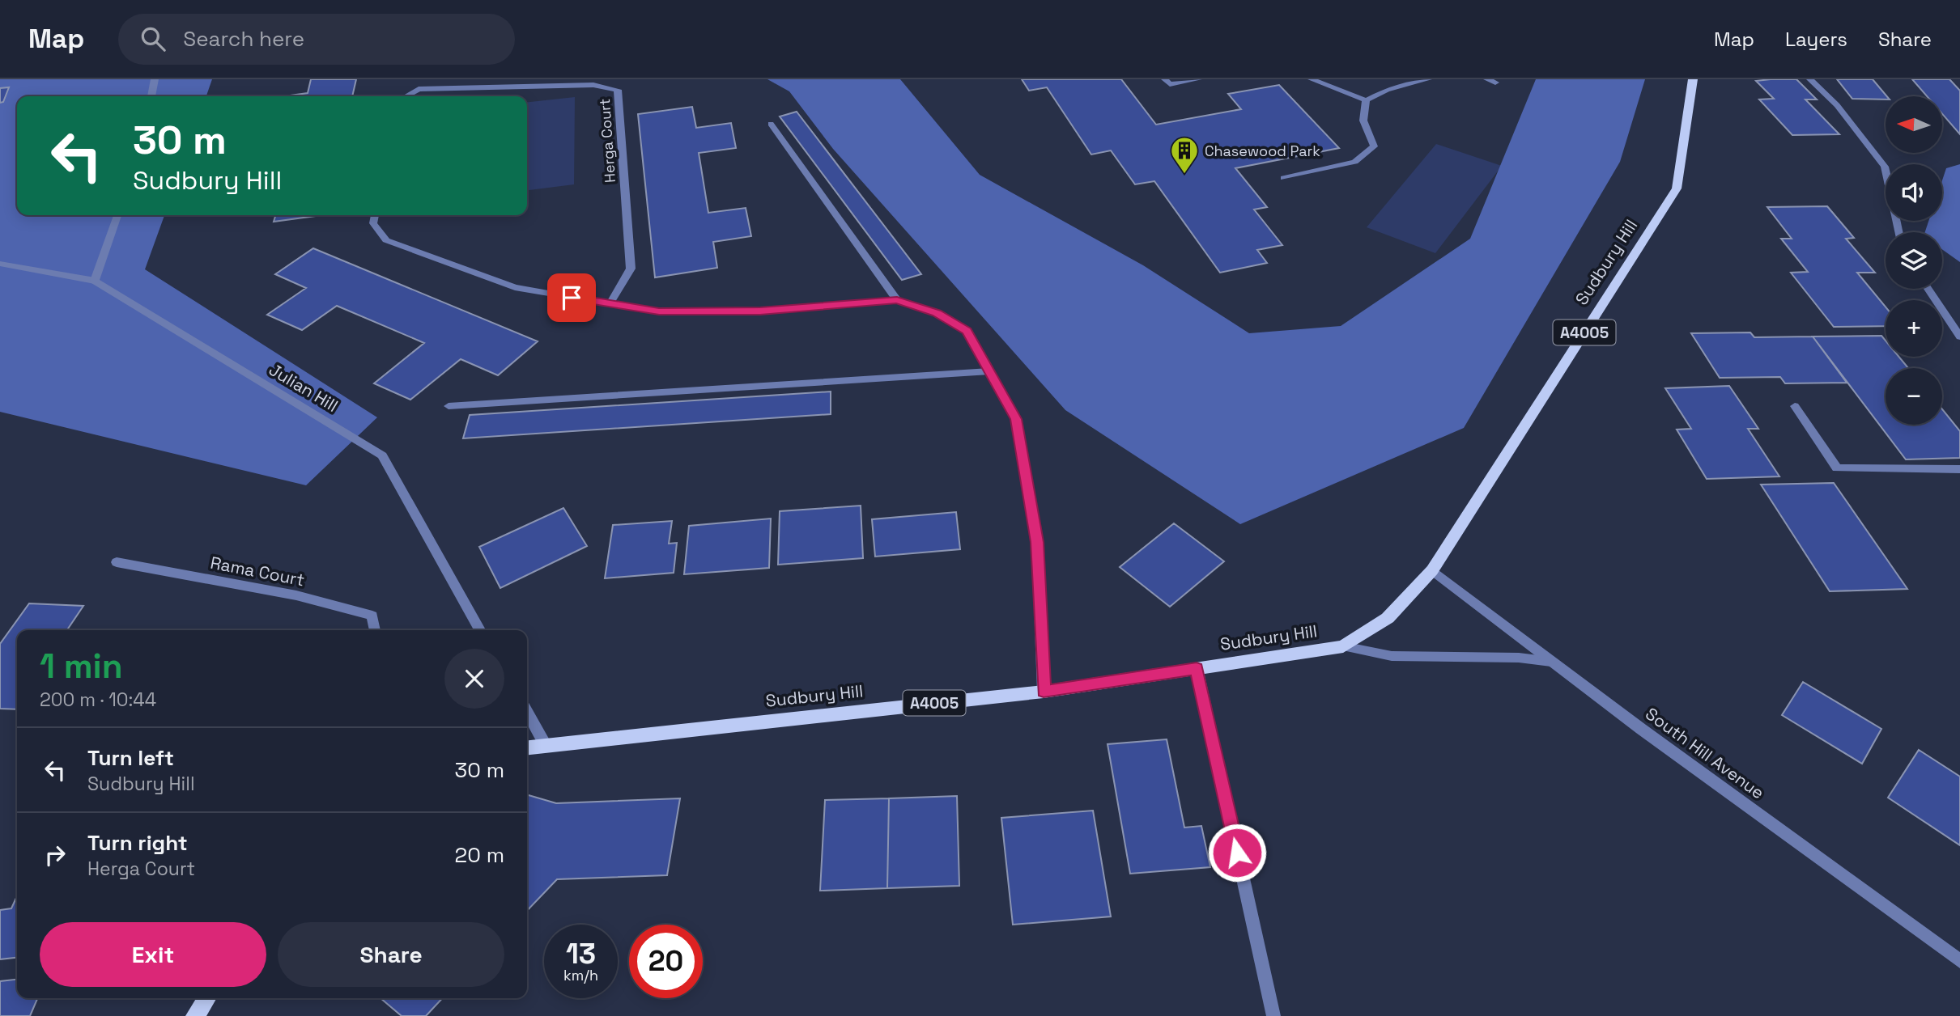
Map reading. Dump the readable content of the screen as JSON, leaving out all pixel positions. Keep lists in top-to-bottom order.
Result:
{
  "streets": {
    "main road": ["Sudbury Hill", "A4005"],
    "street": [
      "Herga Court",
      "Julian Hill",
      "Rama Court",
      "South Hill Avenue"
    ]
  },
  "crossings": [
    ["Sudbury Hill", "South Hill Avenue"]
  ],
  "places": {
    "building": ["Chasewood Park"]
  },
  "north": "left",
  "page": {
    "header": "Map",
    "search": "Search here",
    "nav": ["Map", "Layers", "Share"],
    "map_buttons": ["+", "−"],
    "turn": ["30 m", "Sudbury Hill"],
    "heading": ["1 min", "200 m · 10:44"],
    "list": [
      {
        "name": "Turn left",
        "note": "Sudbury Hill",
        "value": "30 m"
      },
      {
        "name": "Turn right",
        "note": "Herga Court",
        "value": "20 m"
      }
    ],
    "buttons": ["Exit", "Share"],
    "speed": "13 km/h",
    "limit": "20"
  }
}
